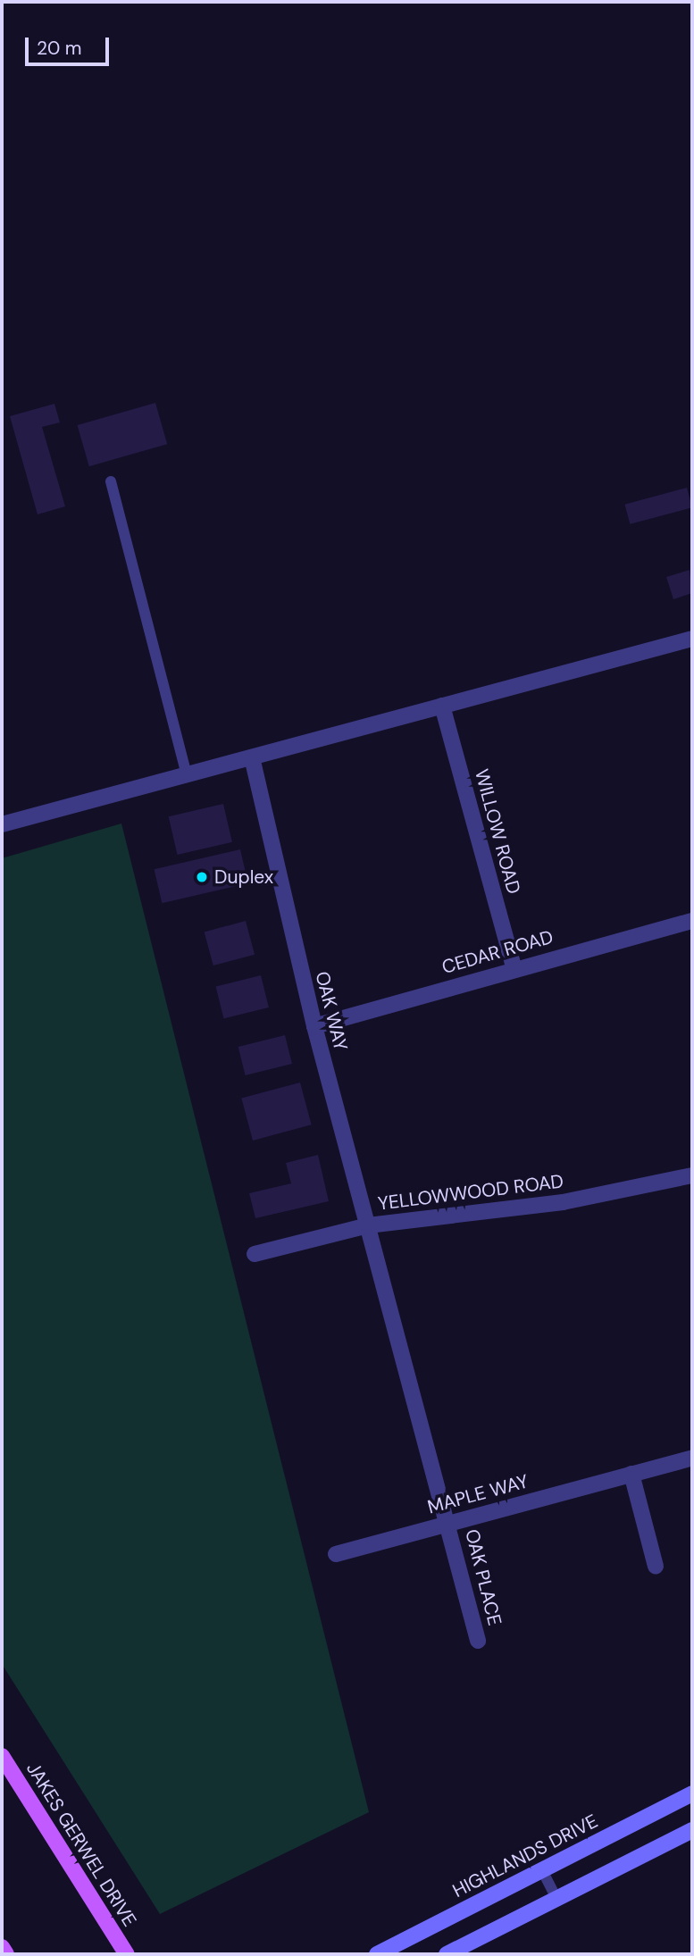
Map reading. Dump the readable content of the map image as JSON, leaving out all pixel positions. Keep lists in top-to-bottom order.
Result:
{
  "streets": {
    "main road": ["JAKES GERWEL DRIVE", "HIGHLANDS DRIVE"],
    "street": [
      "WILLOW ROAD",
      "CEDAR ROAD",
      "OAK WAY",
      "YELLOWWOOD ROAD",
      "MAPLE WAY",
      "OAK PLACE"
    ]
  },
  "crossings": [
    ["WILLOW ROAD", "CEDAR ROAD"],
    ["CEDAR ROAD", "OAK WAY"],
    ["OAK WAY", "YELLOWWOOD ROAD"],
    ["OAK WAY", "MAPLE WAY"],
    ["OAK WAY", "OAK PLACE"],
    ["MAPLE WAY", "OAK PLACE"]
  ],
  "places": ["Duplex"],
  "scale_bar": "20 m"
}
